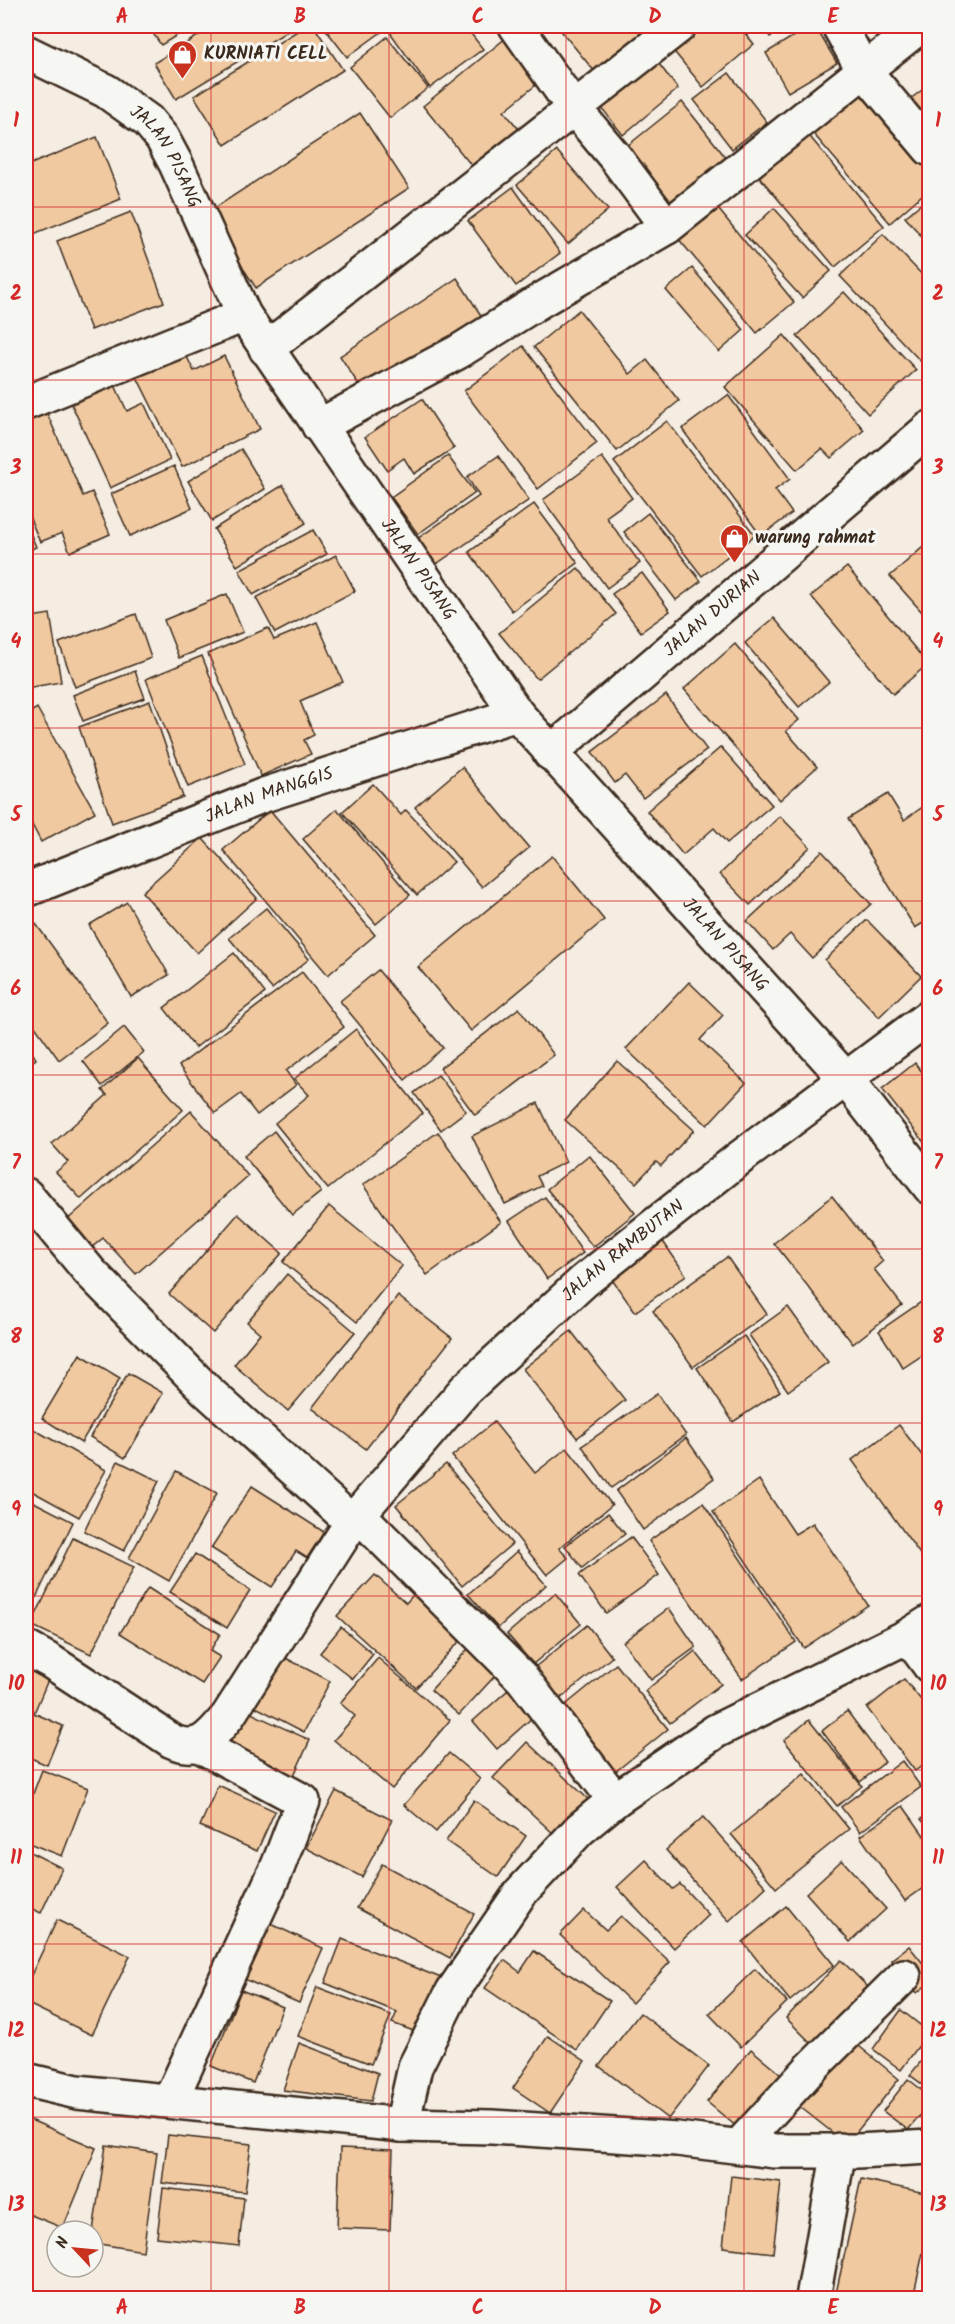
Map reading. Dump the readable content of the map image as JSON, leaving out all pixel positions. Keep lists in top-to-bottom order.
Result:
{
  "streets": {
    "street": [
      "JALAN PISANG",
      "JALAN DURIAN",
      "JALAN MANGGIS",
      "JALAN RAMBUTAN"
    ]
  },
  "crossings": [
    ["JALAN PISANG", "JALAN DURIAN"],
    ["JALAN PISANG", "JALAN MANGGIS"],
    ["JALAN PISANG", "JALAN RAMBUTAN"]
  ],
  "places": {
    "shop": ["KURNIATI CELL", "warung rahmat"]
  },
  "north": "top left",
  "grid": {
    "columns": [
      "A",
      "B",
      "C",
      "D",
      "E"
    ],
    "rows": [
      "1",
      "2",
      "3",
      "4",
      "5",
      "6",
      "7",
      "8",
      "9",
      "10",
      "11",
      "12",
      "13"
    ]
  }
}
